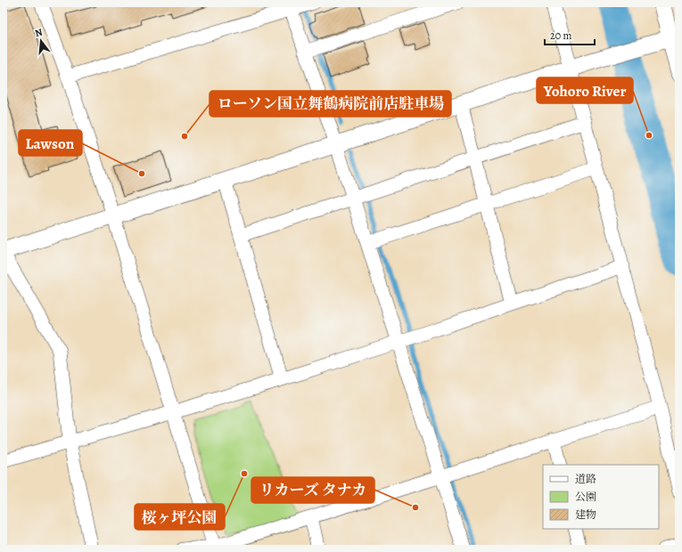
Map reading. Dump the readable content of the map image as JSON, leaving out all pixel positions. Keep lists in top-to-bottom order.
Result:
{
  "places": [
    "Yohoro River",
    "ローソン国立舞鶴病院前店駐車場",
    "Lawson",
    "桜ヶ坪公園",
    "リカーズ タナカ"
  ],
  "legend": ["道路", "公園", "建物"],
  "scale_bar": "20 m",
  "north": "top"
}
